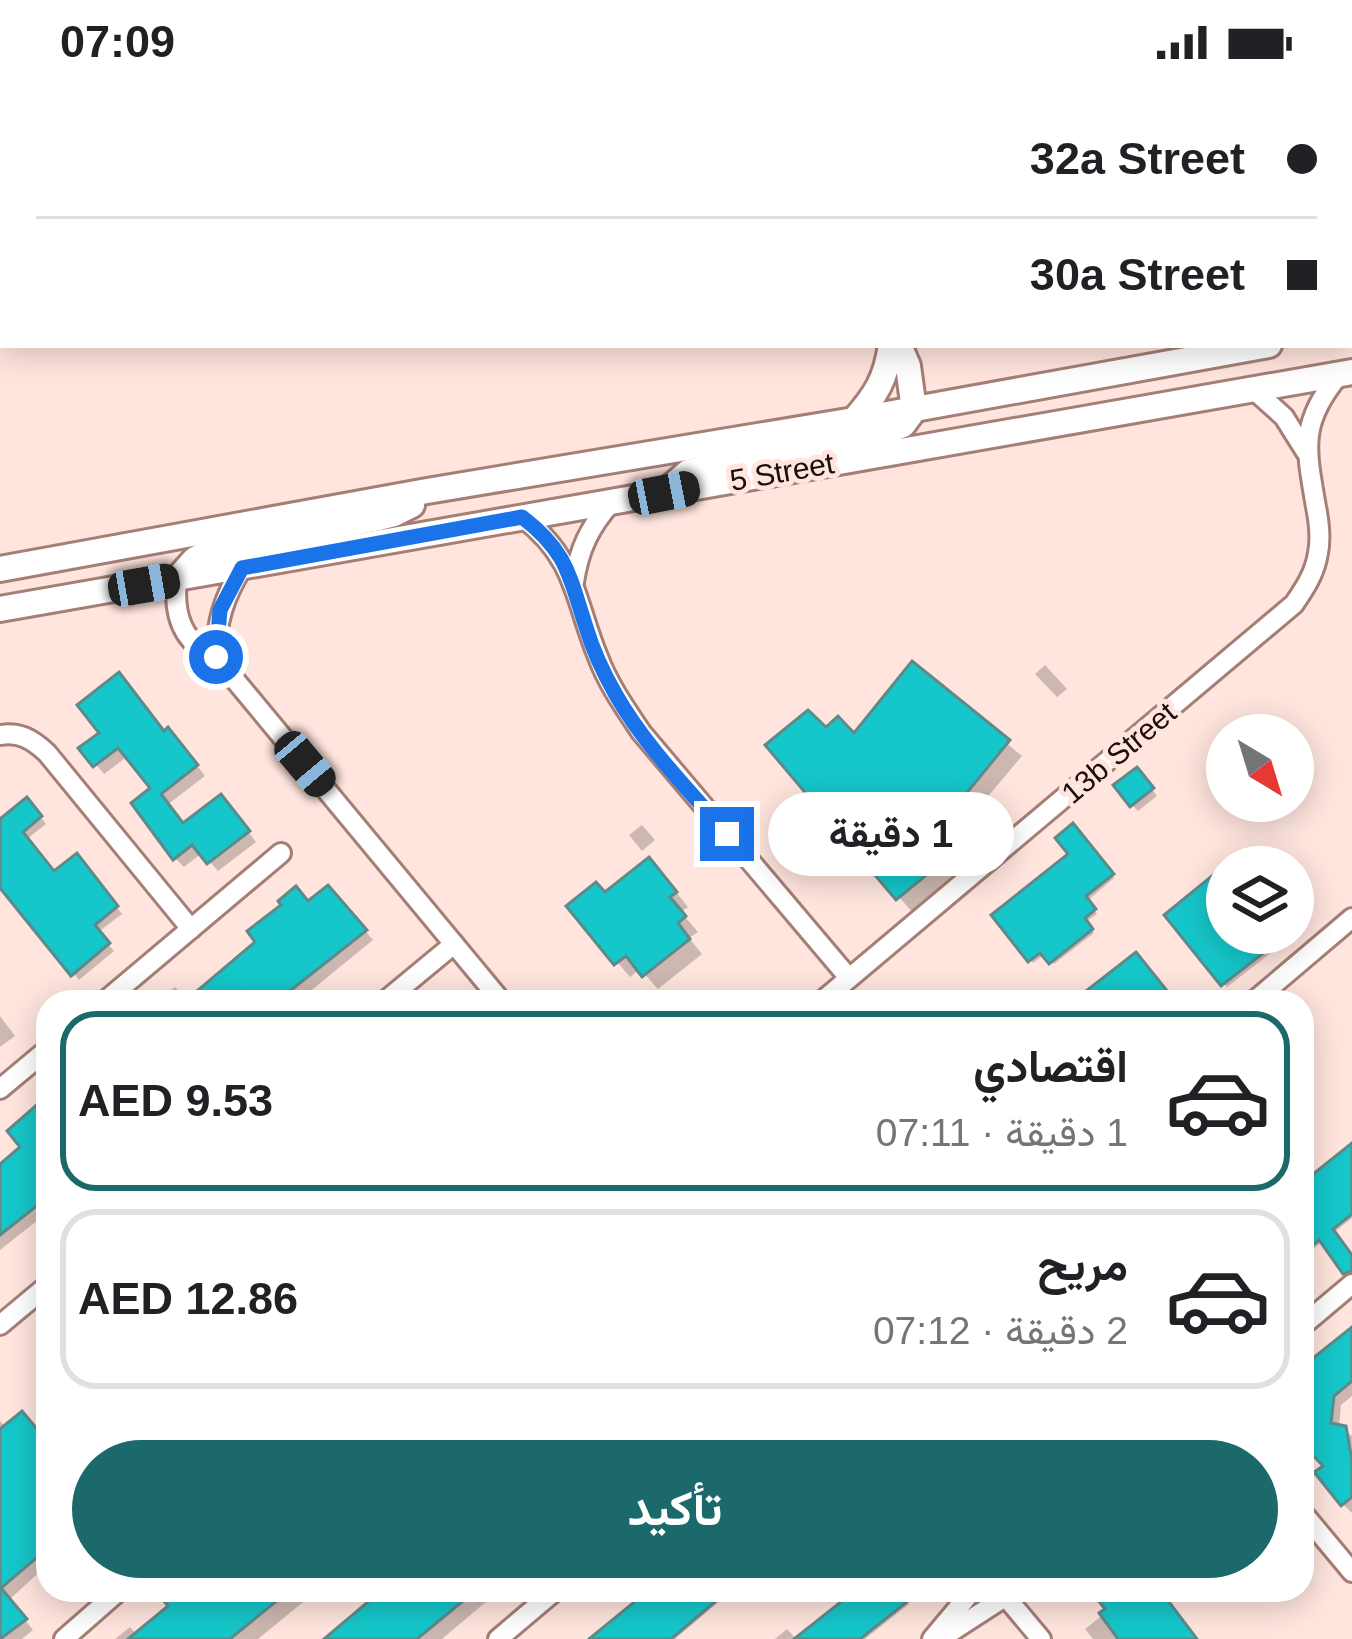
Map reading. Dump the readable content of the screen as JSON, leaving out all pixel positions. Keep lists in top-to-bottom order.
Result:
{
  "streets": {
    "street": ["5 Street", "13b Street"]
  },
  "crossings": [
    ["5 Street", "13b Street"]
  ],
  "north": "bottom right",
  "page": {
    "status": "07:09",
    "banner": ["32a Street", "30a Street"],
    "bubble": "1 دقيقة",
    "list": [
      {
        "name": "اقتصادي",
        "note": "1 دقيقة · 07:11",
        "value": "AED 9.53"
      },
      {
        "name": "مريح",
        "note": "2 دقيقة · 07:12",
        "value": "AED 12.86"
      }
    ],
    "buttons": "تأكيد"
  }
}
